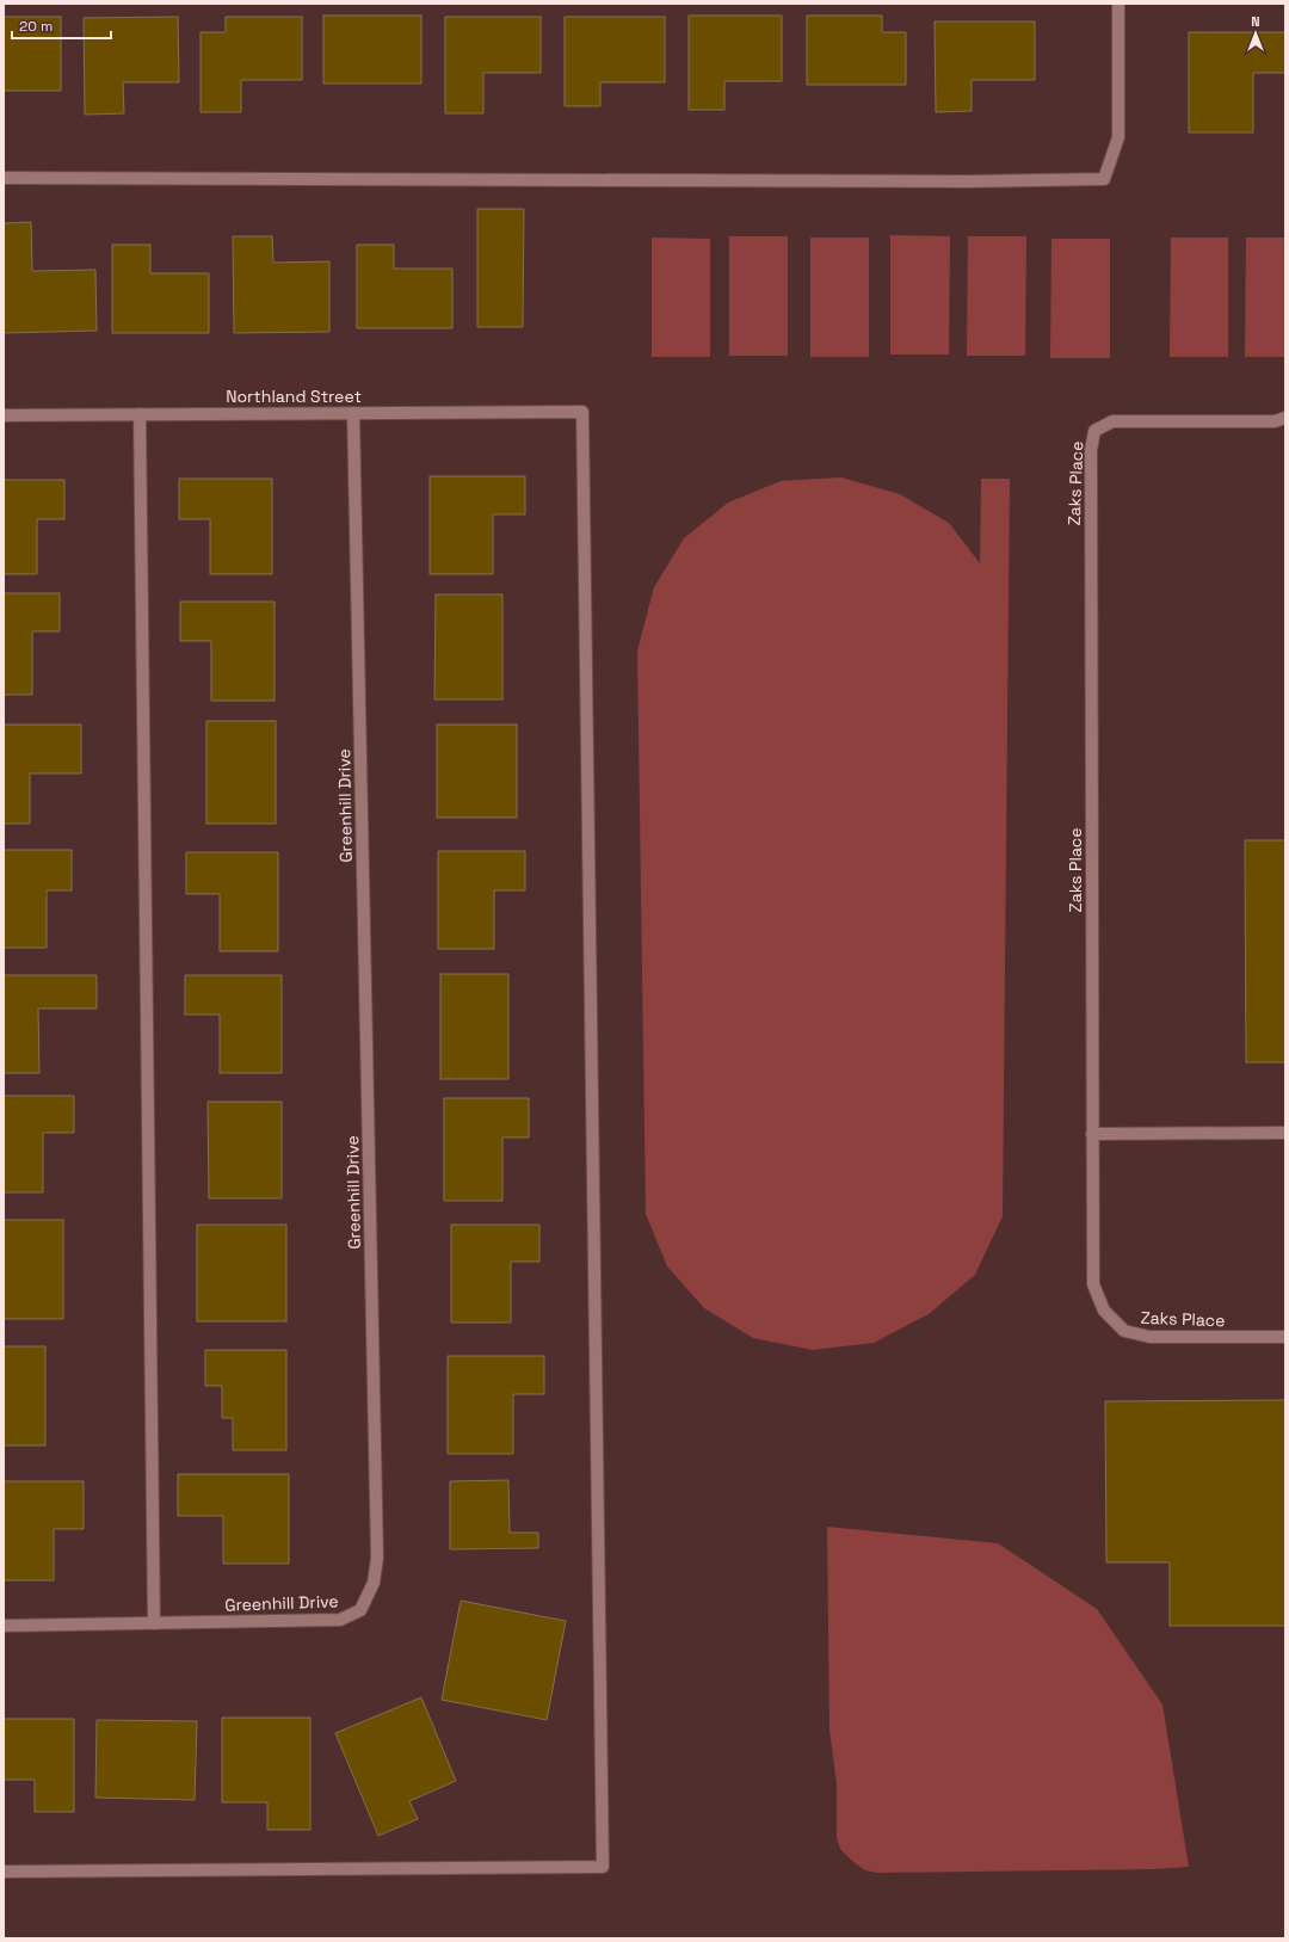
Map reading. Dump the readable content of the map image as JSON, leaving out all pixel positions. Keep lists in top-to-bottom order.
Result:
{
  "streets": {
    "street": ["Northland Street", "Zaks Place", "Greenhill Drive"]
  },
  "crossings": [
    ["Northland Street", "Greenhill Drive"]
  ],
  "scale_bar": "20 m",
  "north": "top"
}
